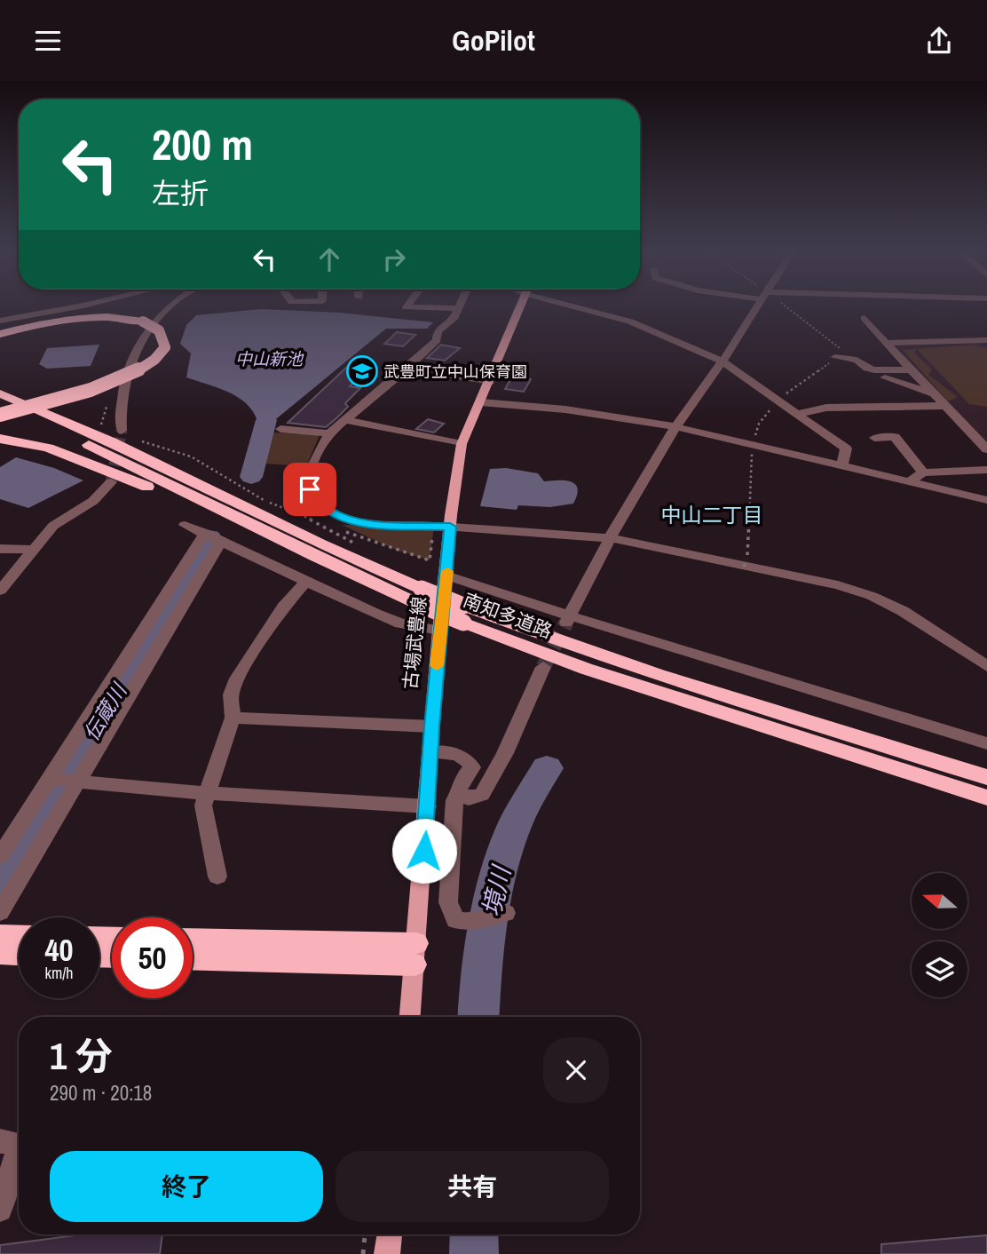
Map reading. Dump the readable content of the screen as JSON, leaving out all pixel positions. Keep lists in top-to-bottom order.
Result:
{
  "streets": {
    "highway": ["南知多道路"],
    "main road": ["古場武豊線"]
  },
  "districts": ["中山二丁目"],
  "water": ["中山新池", "伝蔵川", "境川"],
  "places": {
    "school or university": ["武豊町立中山保育園"]
  },
  "north": "left",
  "page": {
    "header": "GoPilot",
    "turn": ["200 m", "左折"],
    "speed": "40 km/h",
    "limit": "50",
    "heading": ["1 分", "290 m · 20:18"],
    "buttons": ["終了", "共有"]
  }
}
